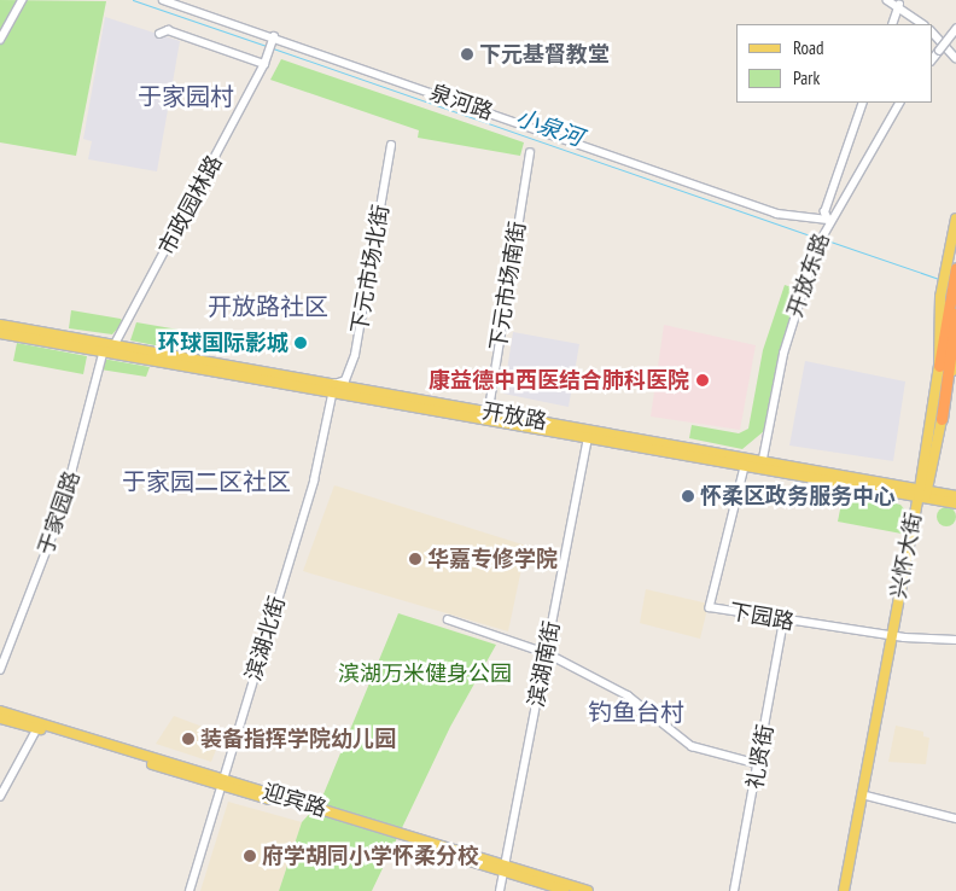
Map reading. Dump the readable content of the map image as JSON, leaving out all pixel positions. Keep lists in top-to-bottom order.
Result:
{
  "streets": {
    "main road": ["开放路", "兴怀大街", "迎宾路"],
    "street": [
      "泉河路",
      "市政园林路",
      "下元市场北街",
      "开放东路",
      "下元市场南街",
      "于家园路",
      "下园路",
      "滨湖北街",
      "滨湖南街",
      "礼贤街"
    ]
  },
  "crossings": [
    ["泉河路", "市政园林路"],
    ["泉河路", "开放东路"],
    ["市政园林路", "开放路"],
    ["下元市场北街", "开放路"],
    ["下元市场北街", "滨湖北街"],
    ["开放东路", "开放路"],
    ["下元市场南街", "开放路"],
    ["开放路", "于家园路"],
    ["开放路", "兴怀大街"],
    ["开放路", "下园路"],
    ["开放路", "滨湖北街"],
    ["开放路", "滨湖南街"],
    ["兴怀大街", "下园路"],
    ["下园路", "礼贤街"],
    ["滨湖北街", "迎宾路"],
    ["滨湖南街", "迎宾路"]
  ],
  "districts": [
    "于家园村",
    "开放路社区",
    "于家园二区社区",
    "钓鱼台村"
  ],
  "water": ["小泉河"],
  "parks": ["滨湖万米健身公园"],
  "places": [
    "下元基督教堂",
    "环球国际影城",
    "康益德中西医结合肺科医院",
    "怀柔区政务服务中心",
    "华嘉专修学院",
    "装备指挥学院幼儿园",
    "府学胡同小学怀柔分校"
  ],
  "legend": ["Road", "Park"]
}
